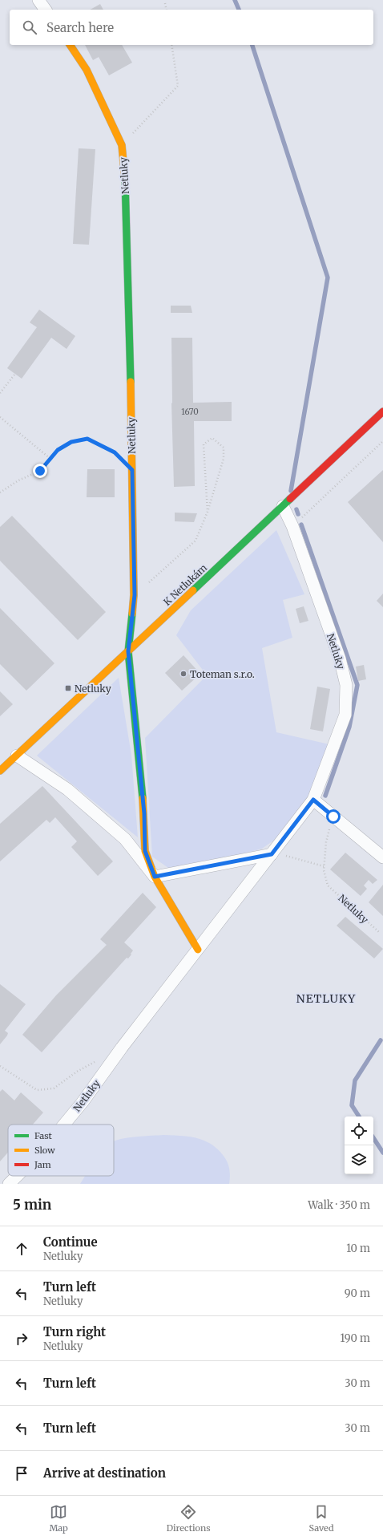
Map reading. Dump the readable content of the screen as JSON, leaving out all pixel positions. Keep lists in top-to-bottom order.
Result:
{
  "streets": {
    "street": ["Netluky", "K Netlukám"]
  },
  "crossings": [
    ["Netluky", "K Netlukám"]
  ],
  "districts": ["NETLUKY"],
  "places": {
    "other": ["Toteman s.r.o."],
    "transit": ["Netluky"]
  },
  "house_numbers": ["1670"],
  "legend": ["Fast", "Slow", "Jam"],
  "page": {
    "search": "Search here",
    "heading": ["5 min", "Walk · 350 m"],
    "list": [
      ["Continue", "Netluky", "10 m"],
      ["Turn left", "Netluky", "90 m"],
      ["Turn right", "Netluky", "190 m"],
      ["Turn left", "30 m"],
      ["Turn left", "30 m"],
      "Arrive at destination"
    ],
    "nav": ["Map", "Directions", "Saved"]
  }
}
